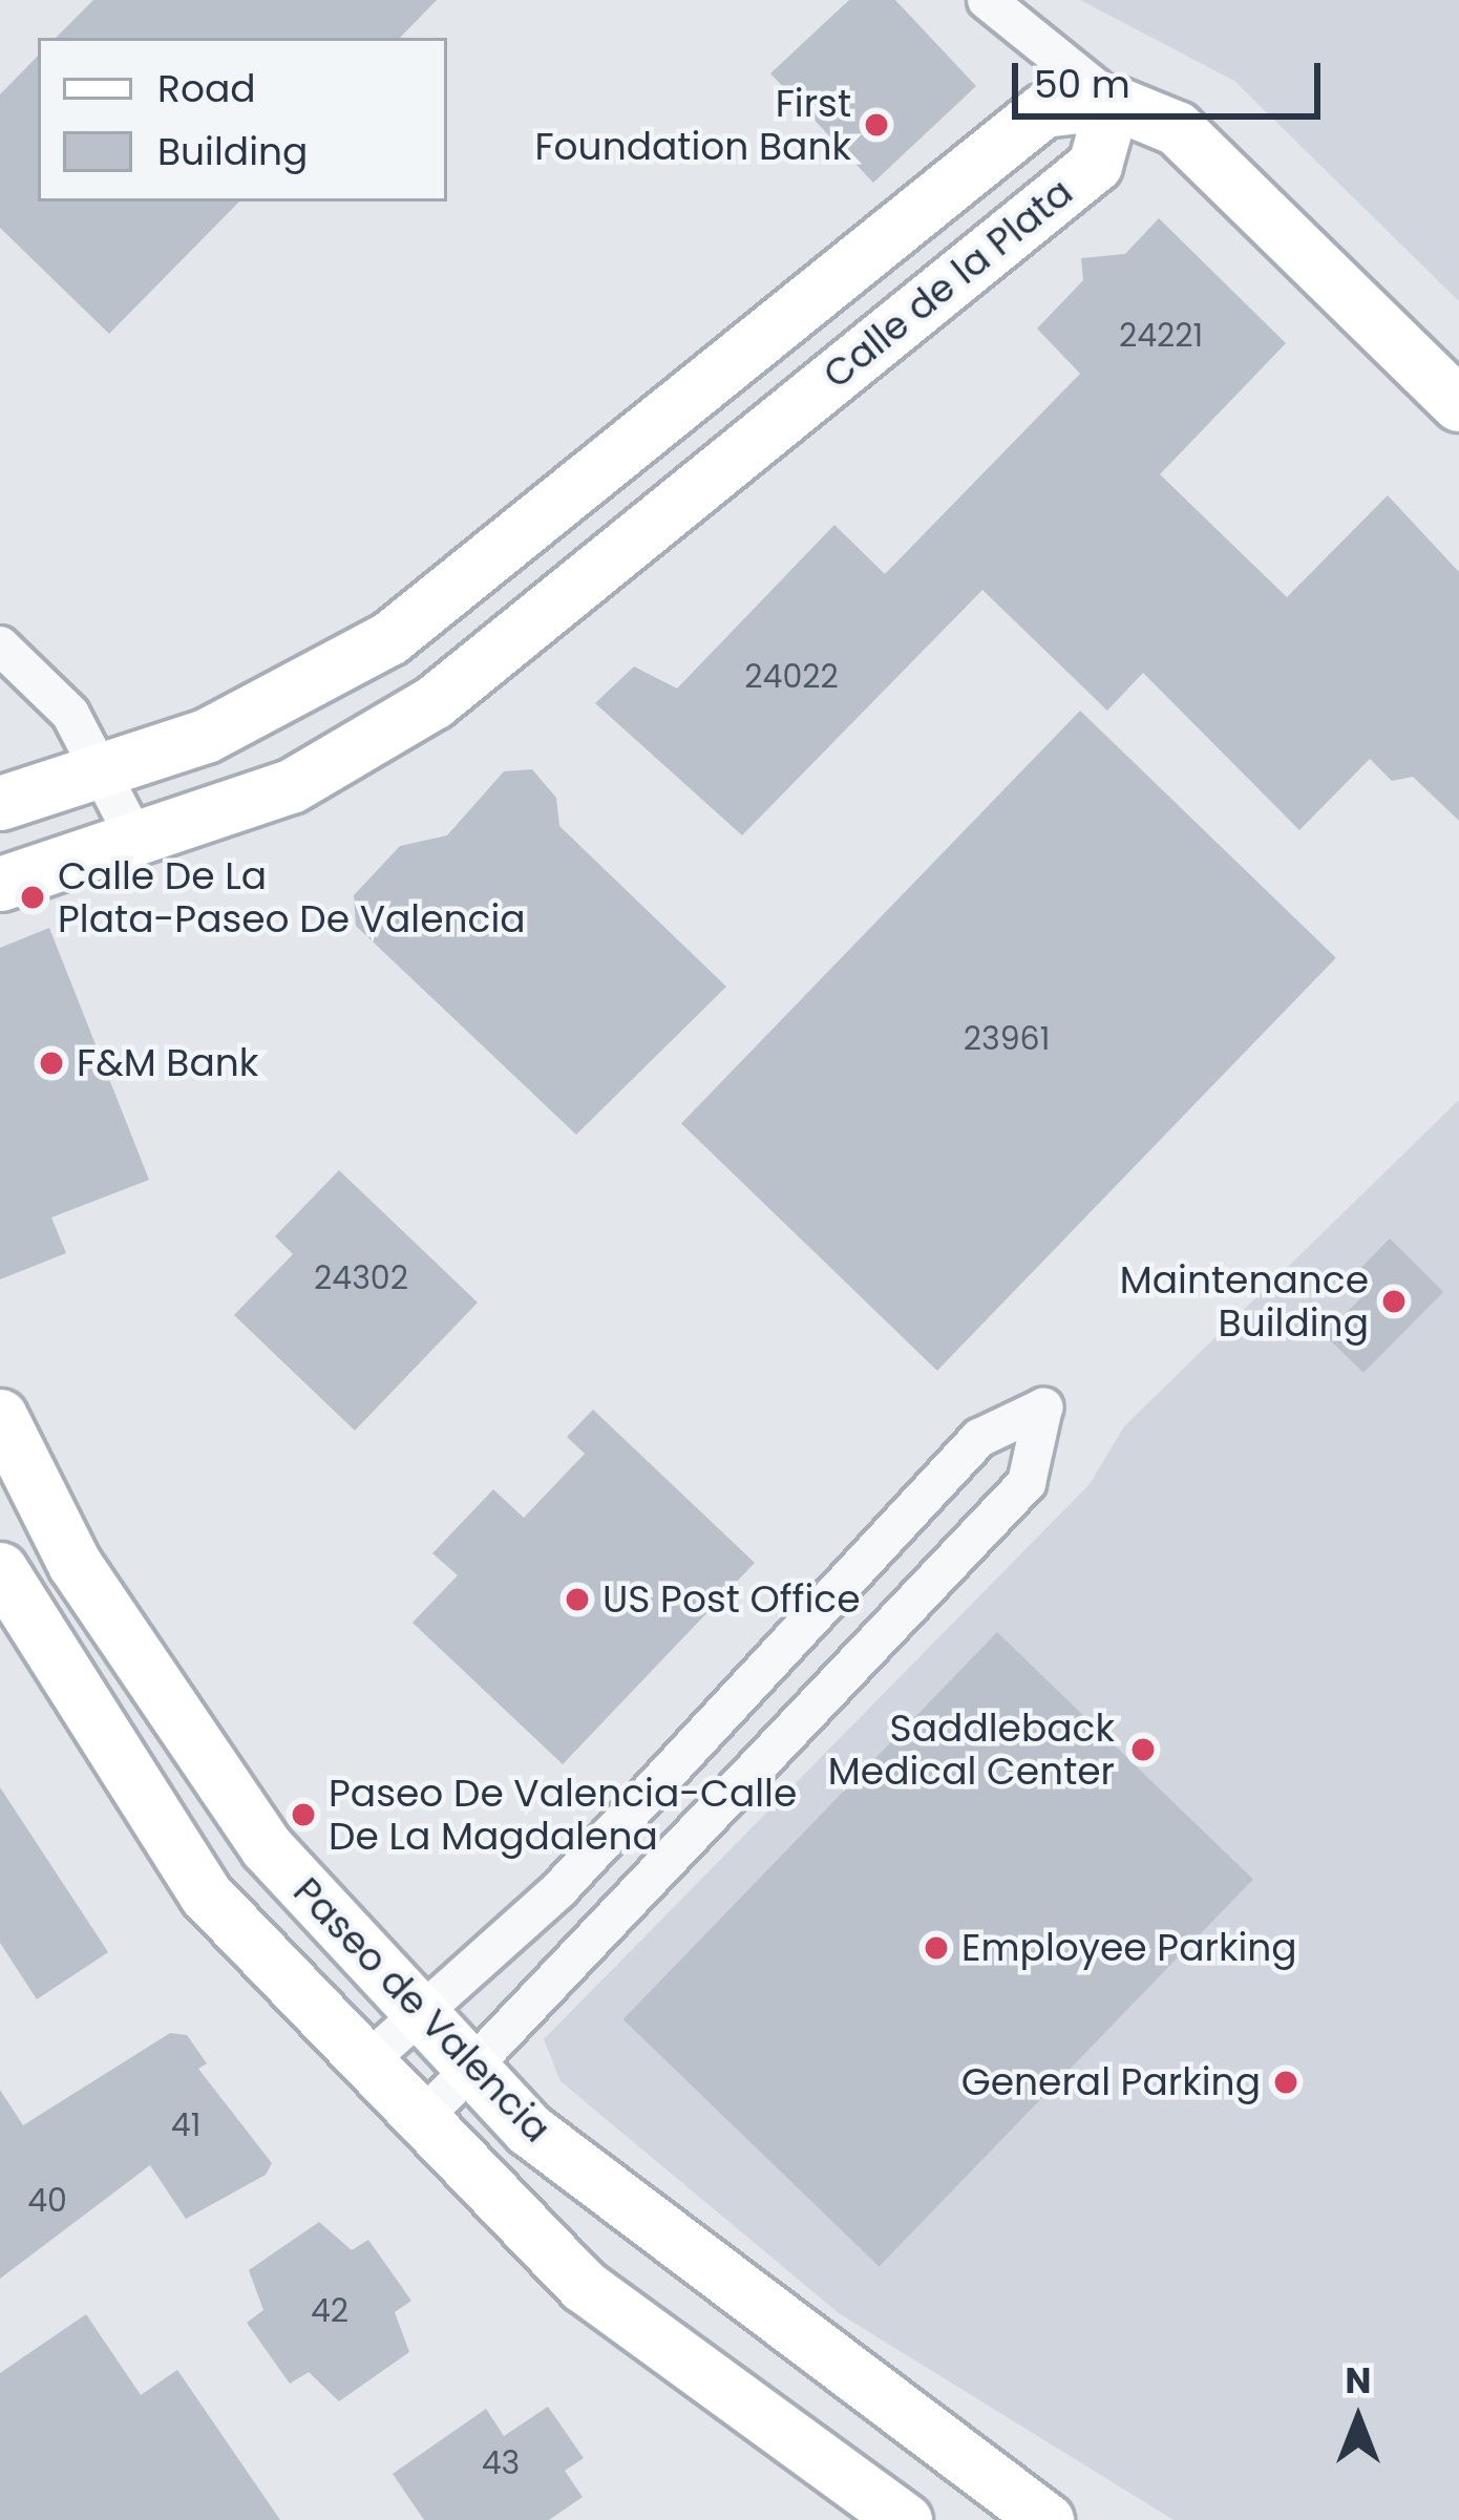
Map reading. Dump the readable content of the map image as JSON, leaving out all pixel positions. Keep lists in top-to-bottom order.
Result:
{
  "streets": {
    "street": ["Calle de la Plata", "Paseo de Valencia"]
  },
  "places": [
    "First Foundation Bank",
    "Calle De La Plata-Paseo De Valencia",
    "F&M Bank",
    "Maintenance Building",
    "US Post Office",
    "Saddleback Medical Center",
    "Paseo De Valencia-Calle De La Magdalena",
    "Employee Parking",
    "General Parking"
  ],
  "house_numbers": [
    "24221",
    "24022",
    "23961",
    "24302",
    "41",
    "40",
    "42",
    "43"
  ],
  "legend": ["Road", "Building"],
  "scale_bar": "50 m",
  "north": "top"
}
